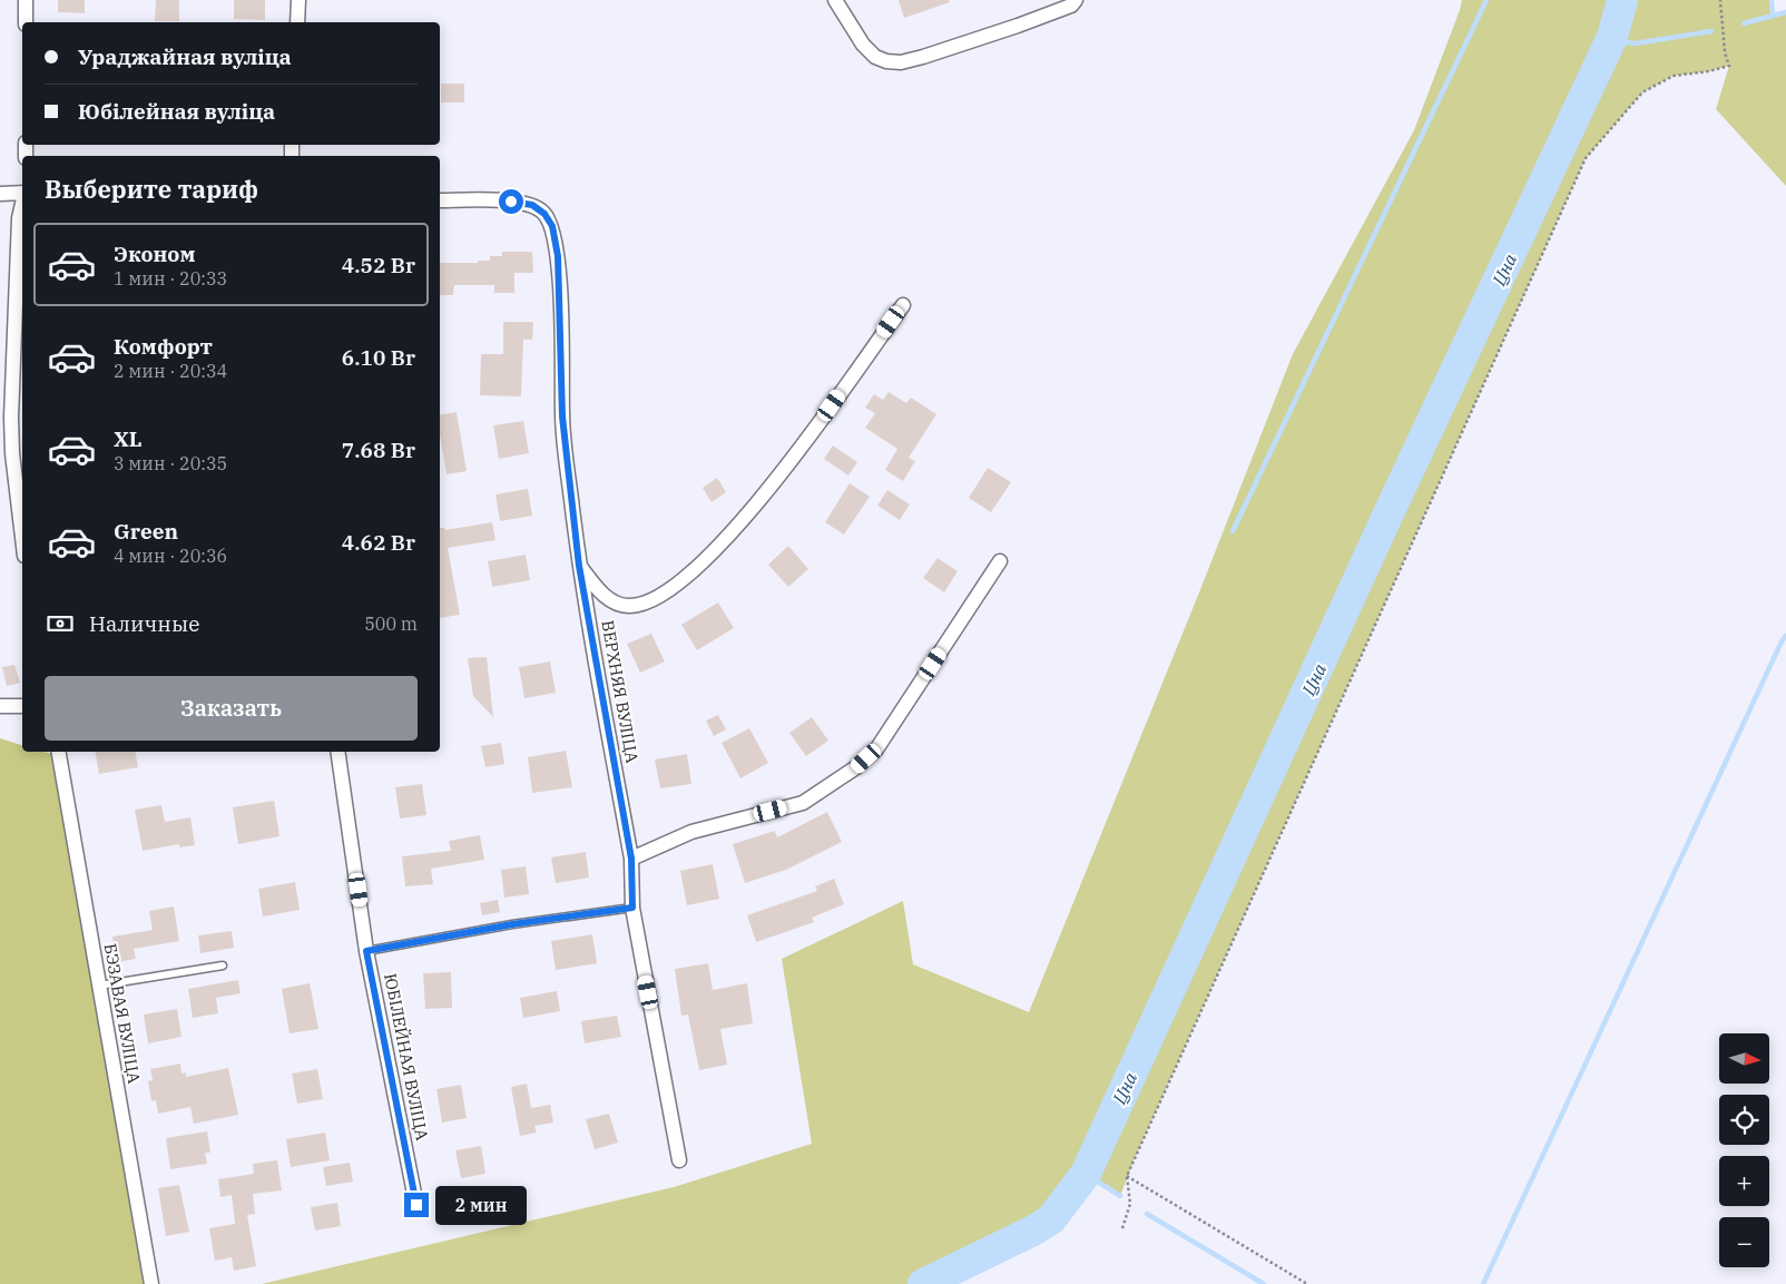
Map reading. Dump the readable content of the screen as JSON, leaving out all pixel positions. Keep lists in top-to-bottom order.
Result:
{
  "streets": {
    "street": ["ВЕРХНЯЯ ВУЛІЦА", "БЭЗАВАЯ ВУЛІЦА", "ЮБІЛЕЙНАЯ ВУЛІЦА"]
  },
  "water": ["Цна"],
  "north": "right",
  "page": {
    "banner": ["Ураджайная вуліца", "Юбілейная вуліца"],
    "heading": "Выберите тариф",
    "list": [
      {
        "name": "Эконом",
        "note": "1 мин · 20:33",
        "value": "4.52 Br"
      },
      {
        "name": "Комфорт",
        "note": "2 мин · 20:34",
        "value": "6.10 Br"
      },
      {
        "name": "XL",
        "note": "3 мин · 20:35",
        "value": "7.68 Br"
      },
      {
        "name": "Green",
        "note": "4 мин · 20:36",
        "value": "4.62 Br"
      }
    ],
    "pay": ["Наличные", "500 m"],
    "buttons": "Заказать",
    "map_buttons": ["+", "−"],
    "bubble": "2 мин"
  }
}
